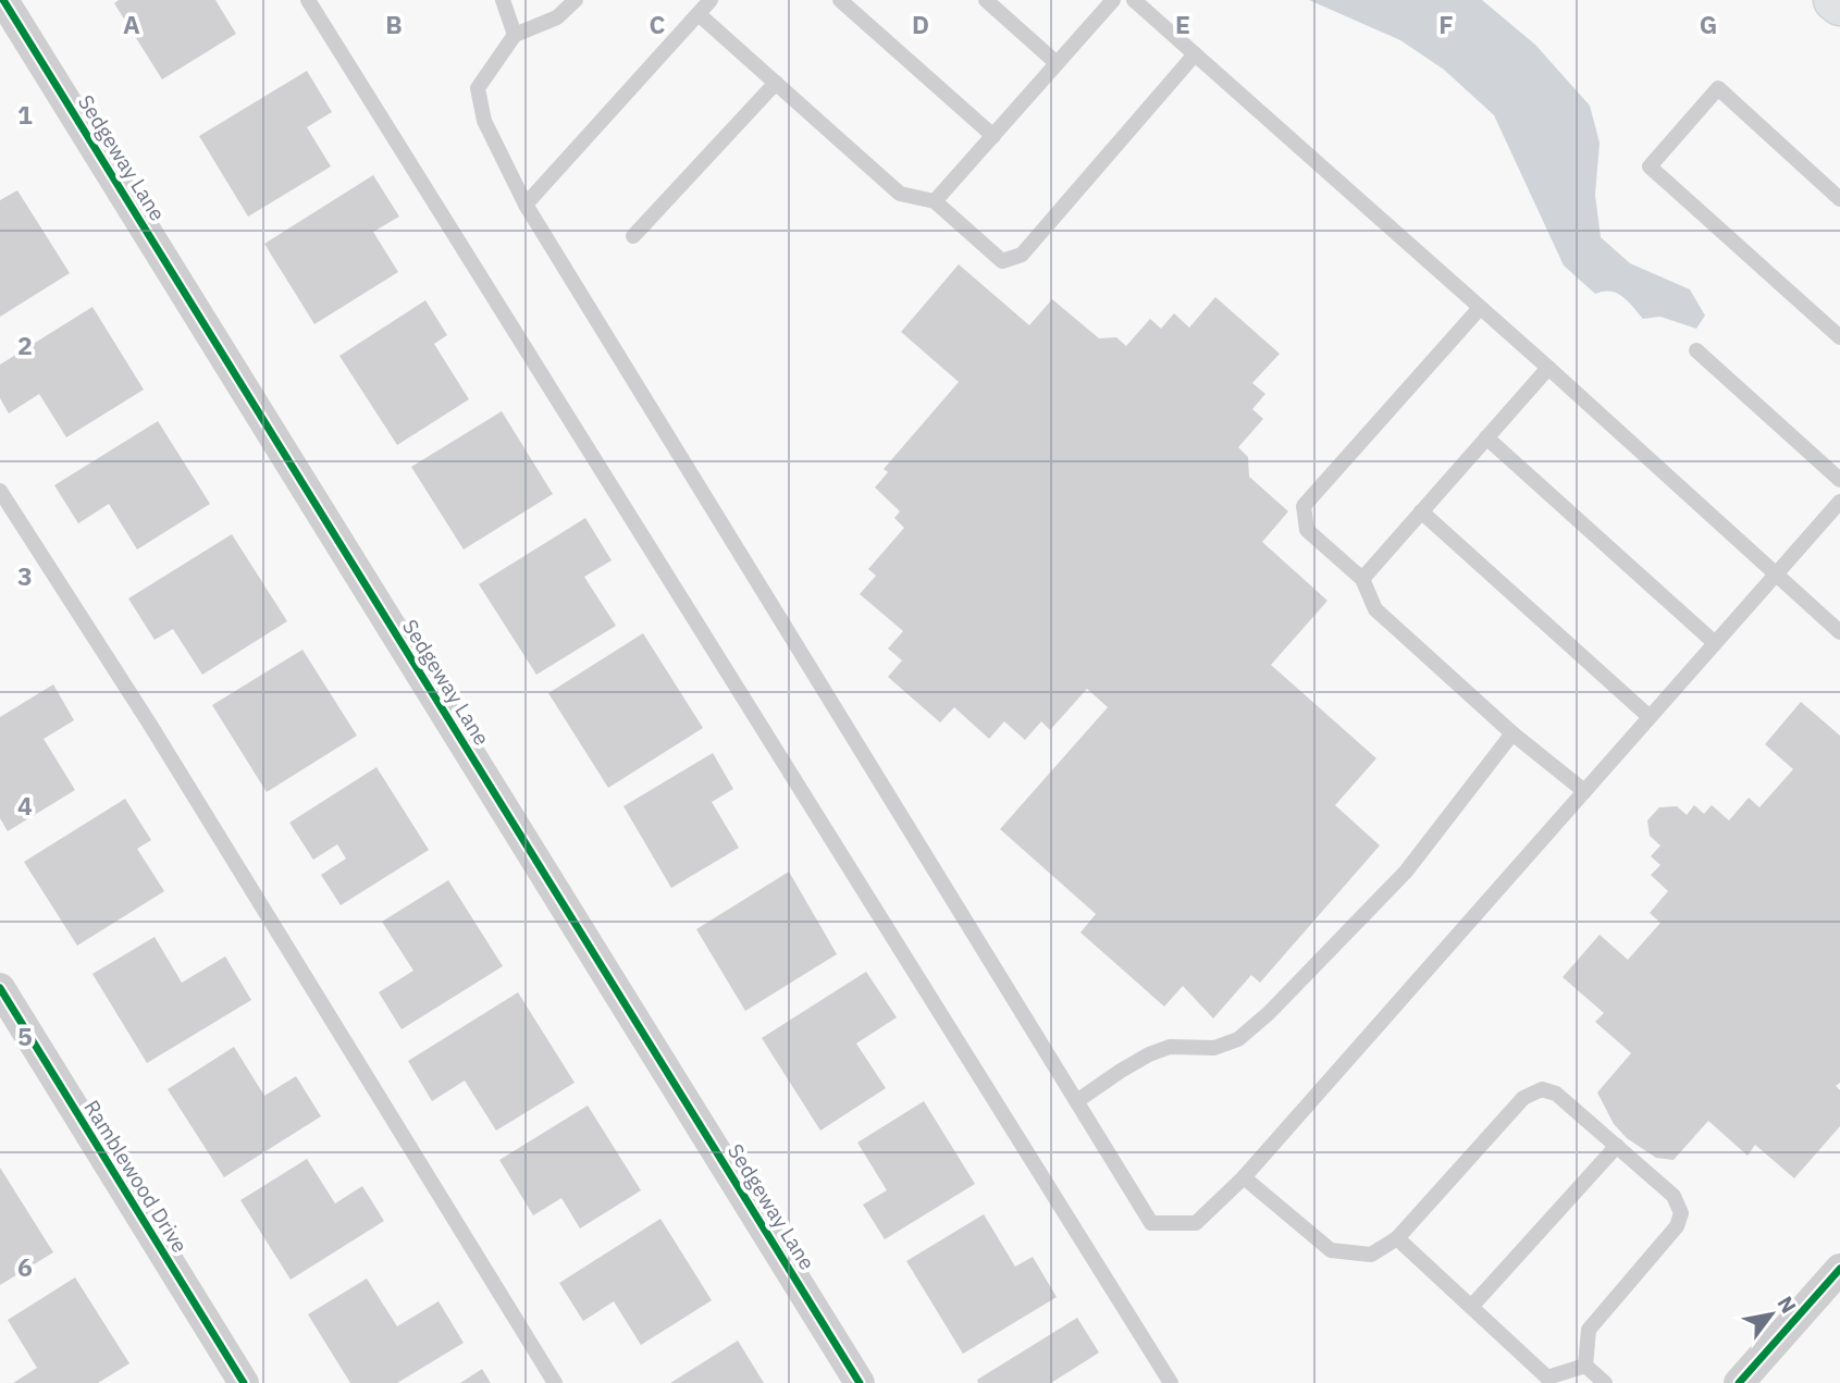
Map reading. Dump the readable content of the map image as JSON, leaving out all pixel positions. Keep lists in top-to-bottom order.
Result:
{
  "streets": {
    "street": ["Sedgeway Lane", "Ramblewood Drive"]
  },
  "north": "top right",
  "grid": {
    "columns": [
      "A",
      "B",
      "C",
      "D",
      "E",
      "F",
      "G"
    ],
    "rows": [
      "1",
      "2",
      "3",
      "4",
      "5",
      "6"
    ]
  }
}
